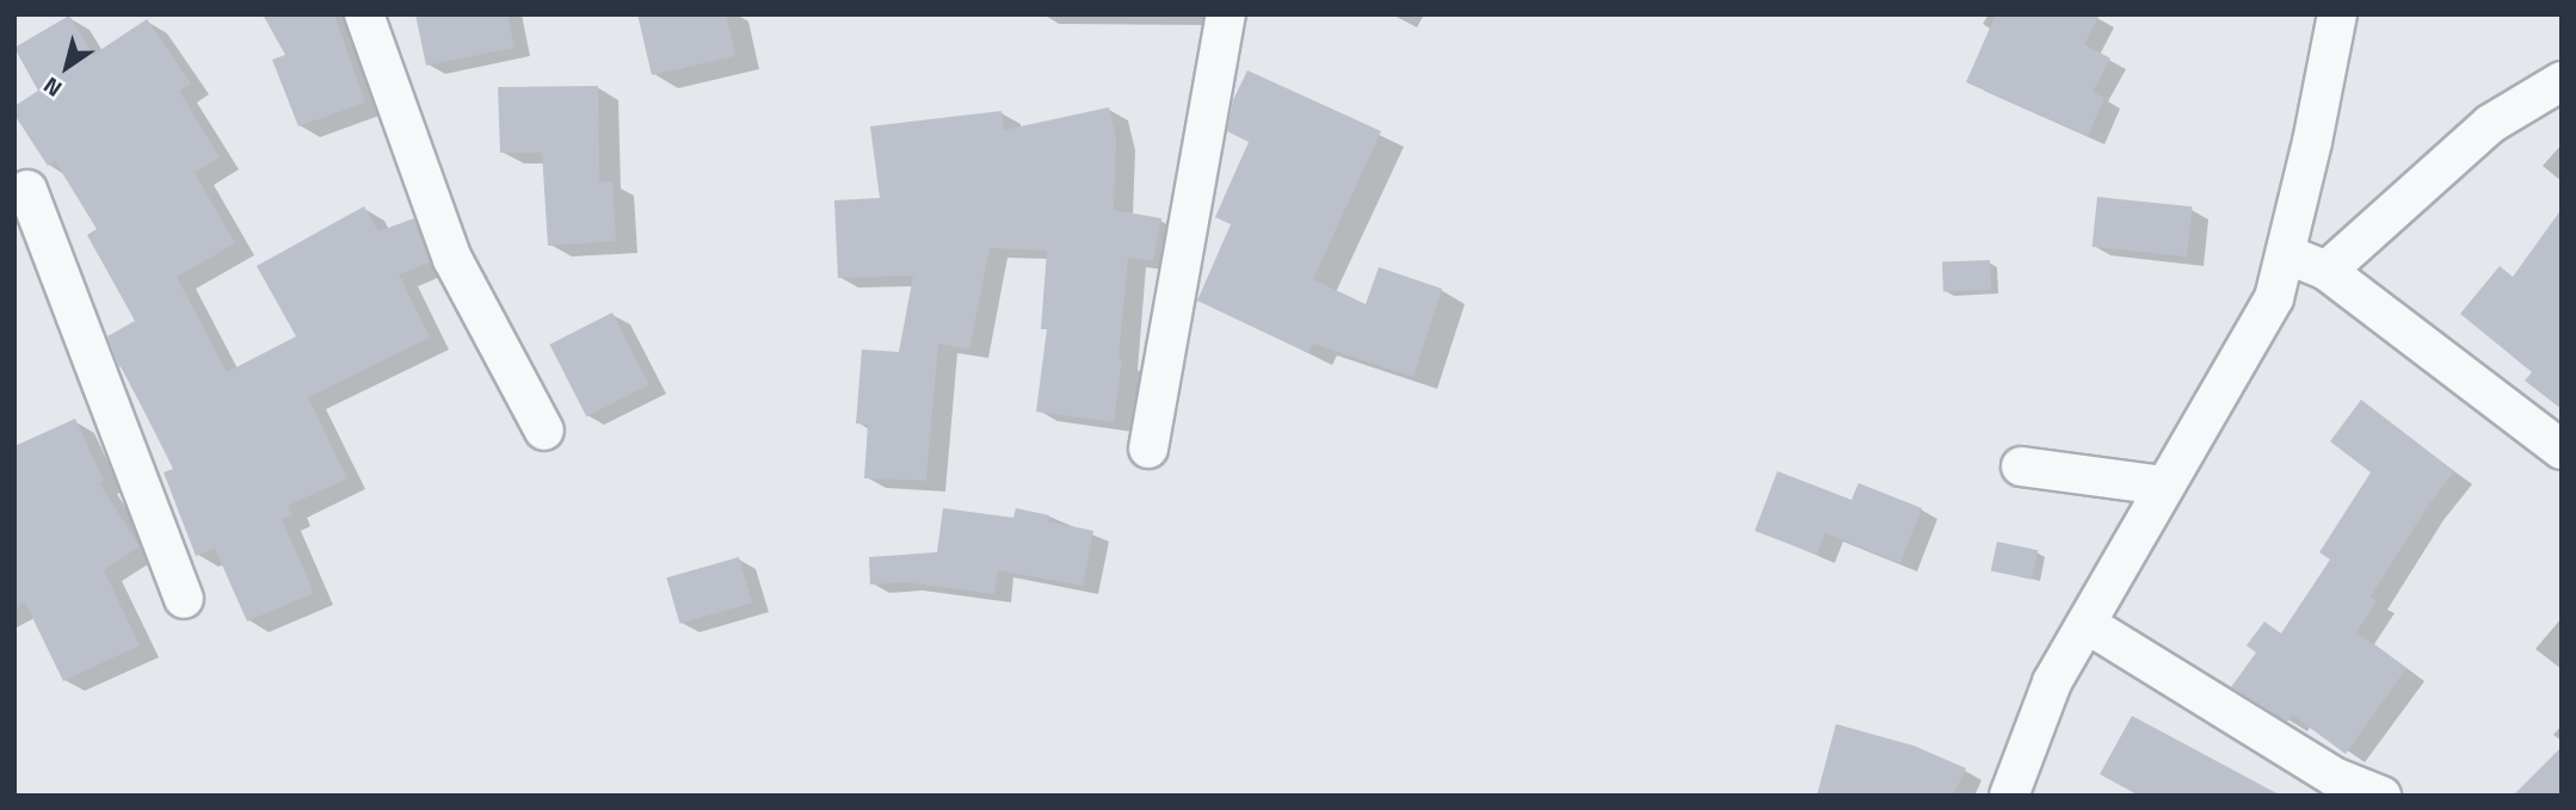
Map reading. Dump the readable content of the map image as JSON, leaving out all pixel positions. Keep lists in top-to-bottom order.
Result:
{
  "north": "bottom left"
}
